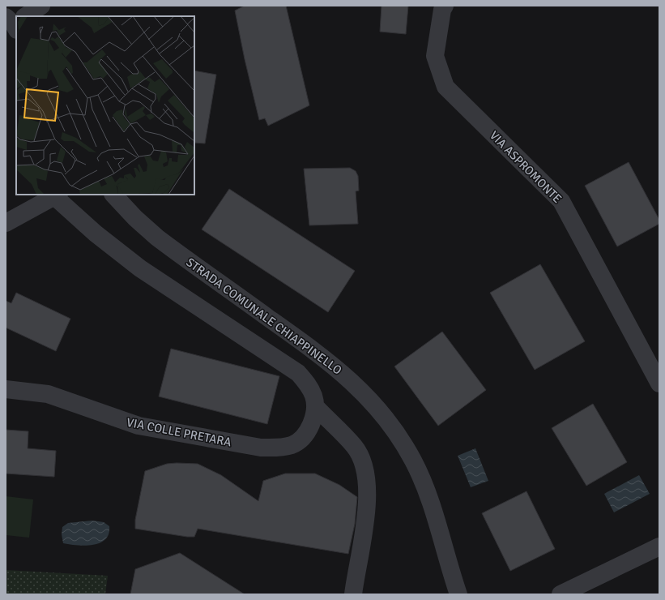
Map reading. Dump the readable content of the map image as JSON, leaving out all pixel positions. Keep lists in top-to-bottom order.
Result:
{
  "streets": {
    "street": ["VIA ASPROMONTE", "STRADA COMUNALE CHIAPPINELLO", "VIA COLLE PRETARA"]
  }
}
